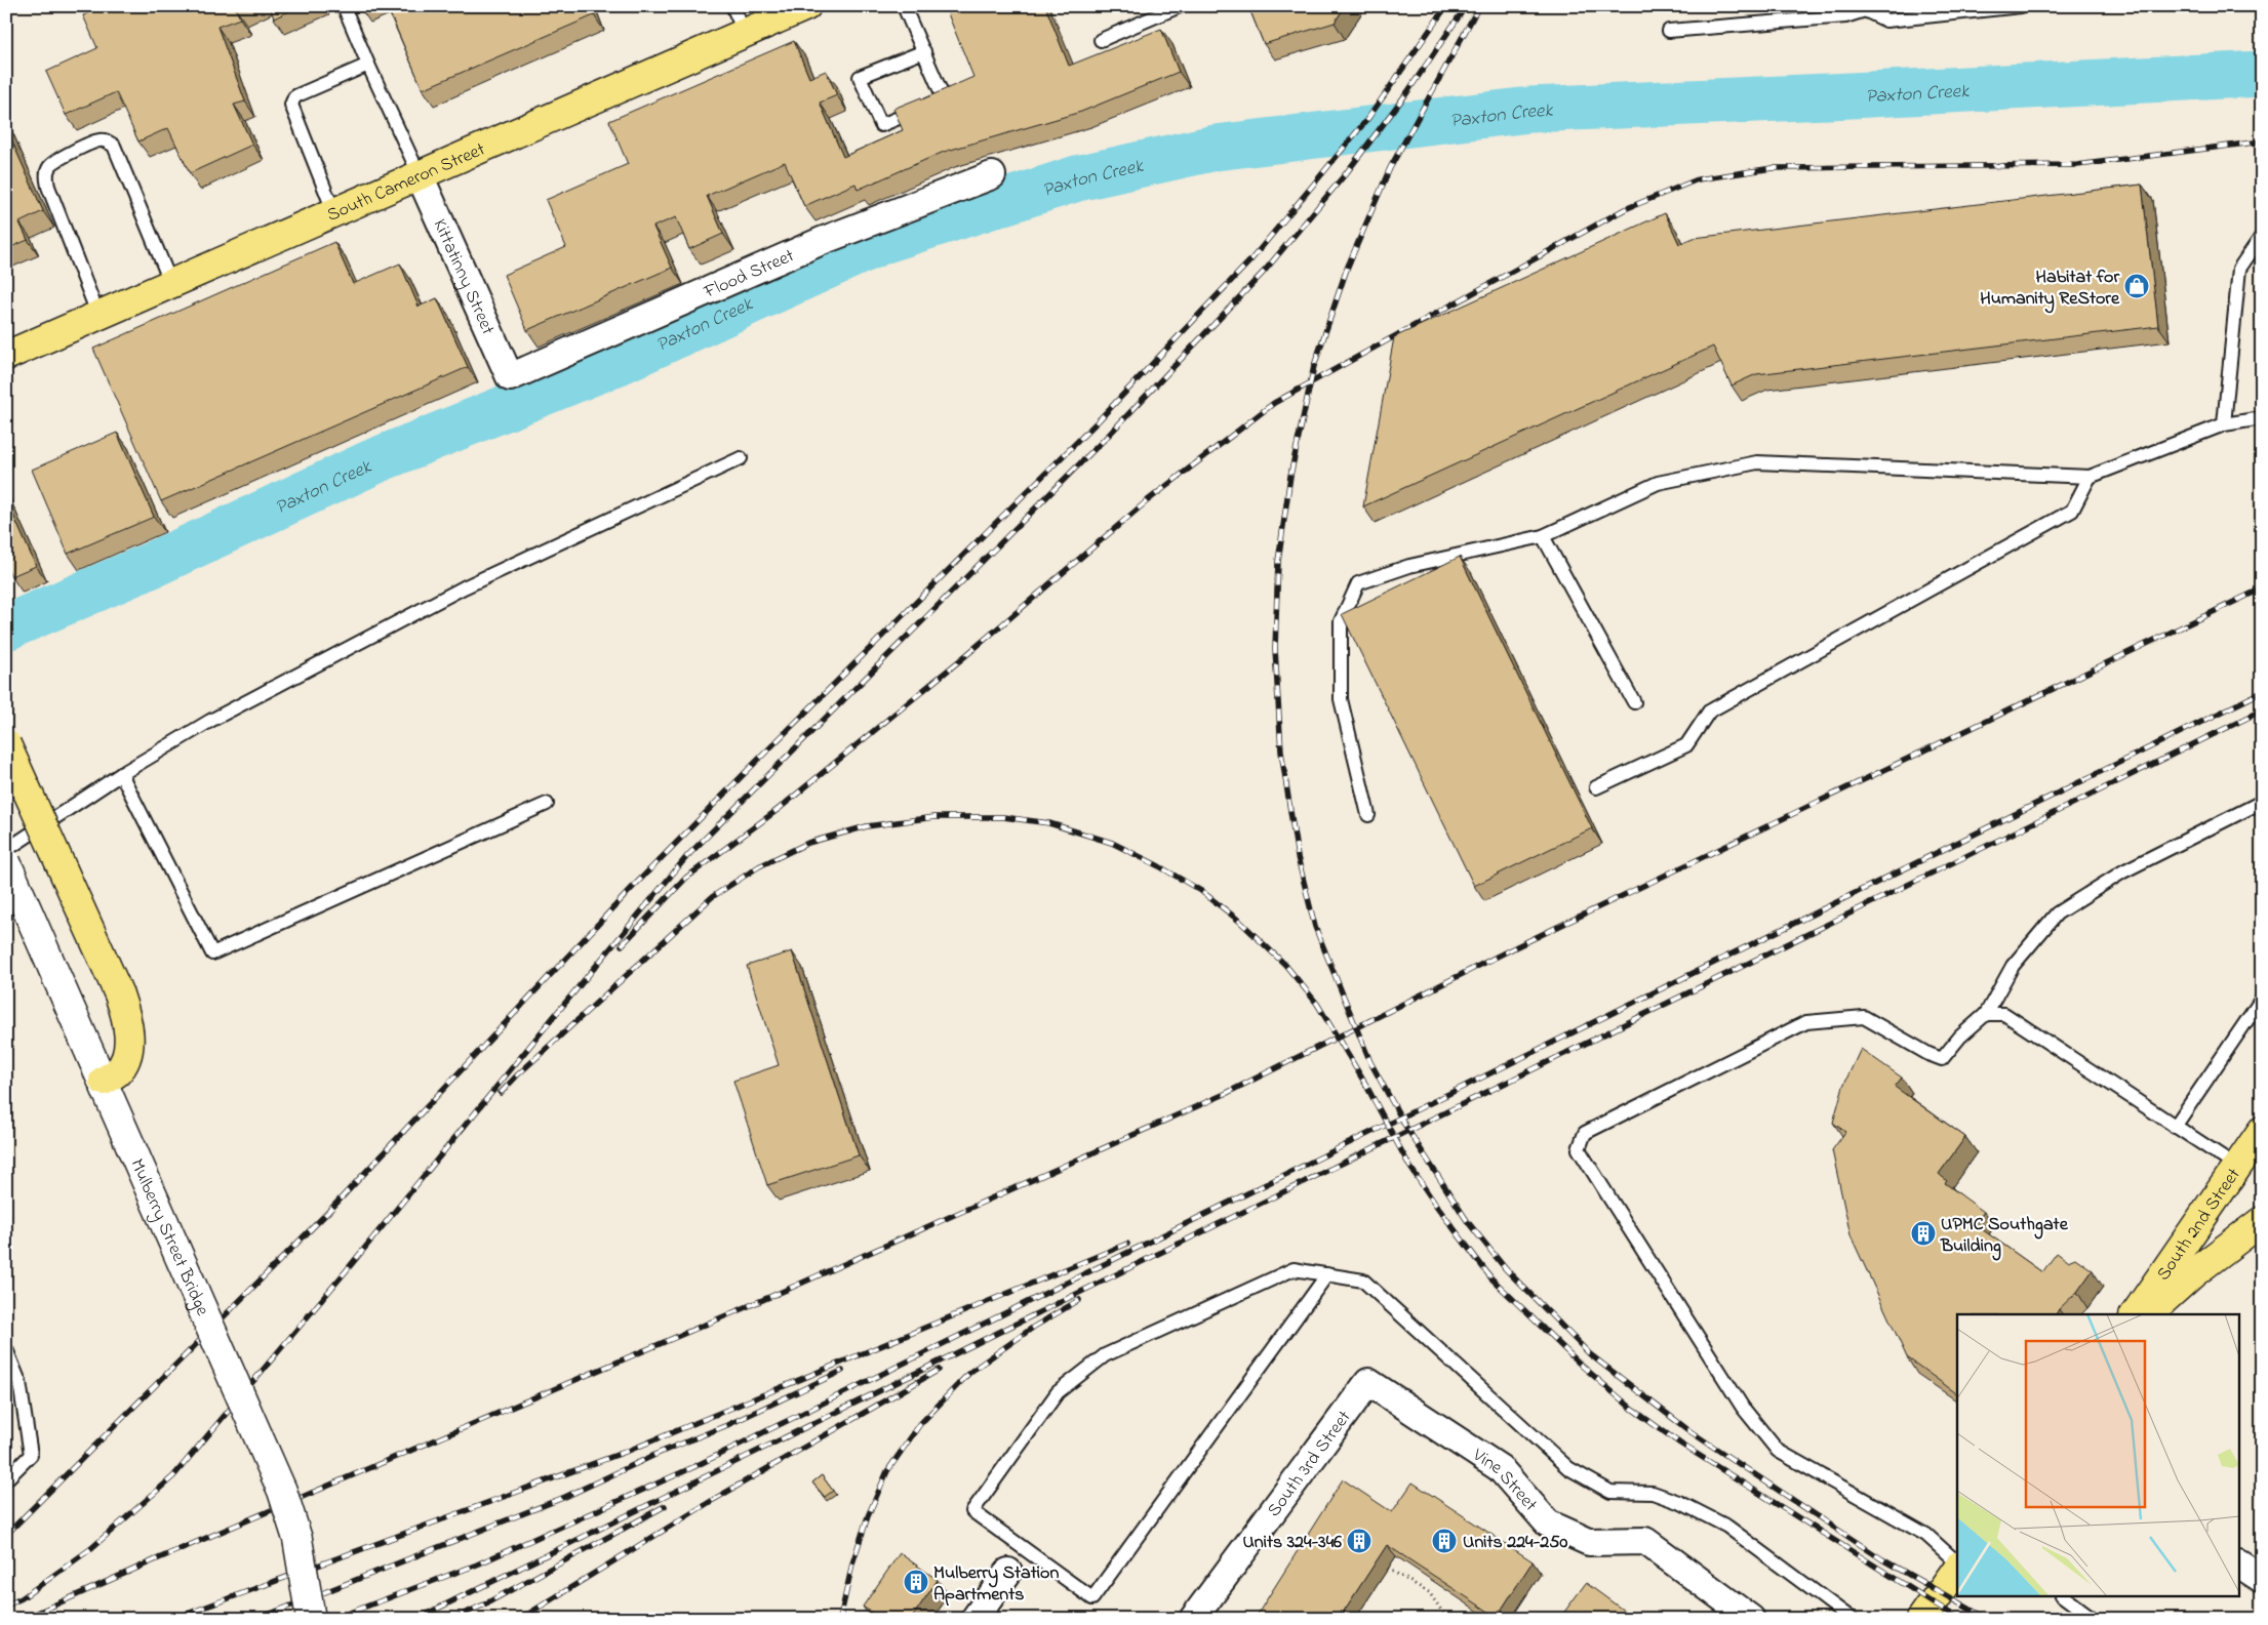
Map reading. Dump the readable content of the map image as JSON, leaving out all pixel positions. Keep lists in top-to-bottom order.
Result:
{
  "streets": {
    "main road": ["South Cameron Street", "South 2nd Street", "Mulberry Street Bridge"],
    "street": [
      "Flood Street",
      "Kittatinny Street",
      "South 3rd Street",
      "Vine Street"
    ]
  },
  "crossings": [
    ["South Cameron Street", "Kittatinny Street"],
    ["Flood Street", "Kittatinny Street"],
    ["South 3rd Street", "Vine Street"]
  ],
  "water": ["Paxton Creek"],
  "places": {
    "shop": ["Habitat for Humanity ReStore"],
    "building": [
      "UPMC Southgate Building",
      "Units 324-346",
      "Units 224-250",
      "Mulberry Station Apartments"
    ]
  }
}
